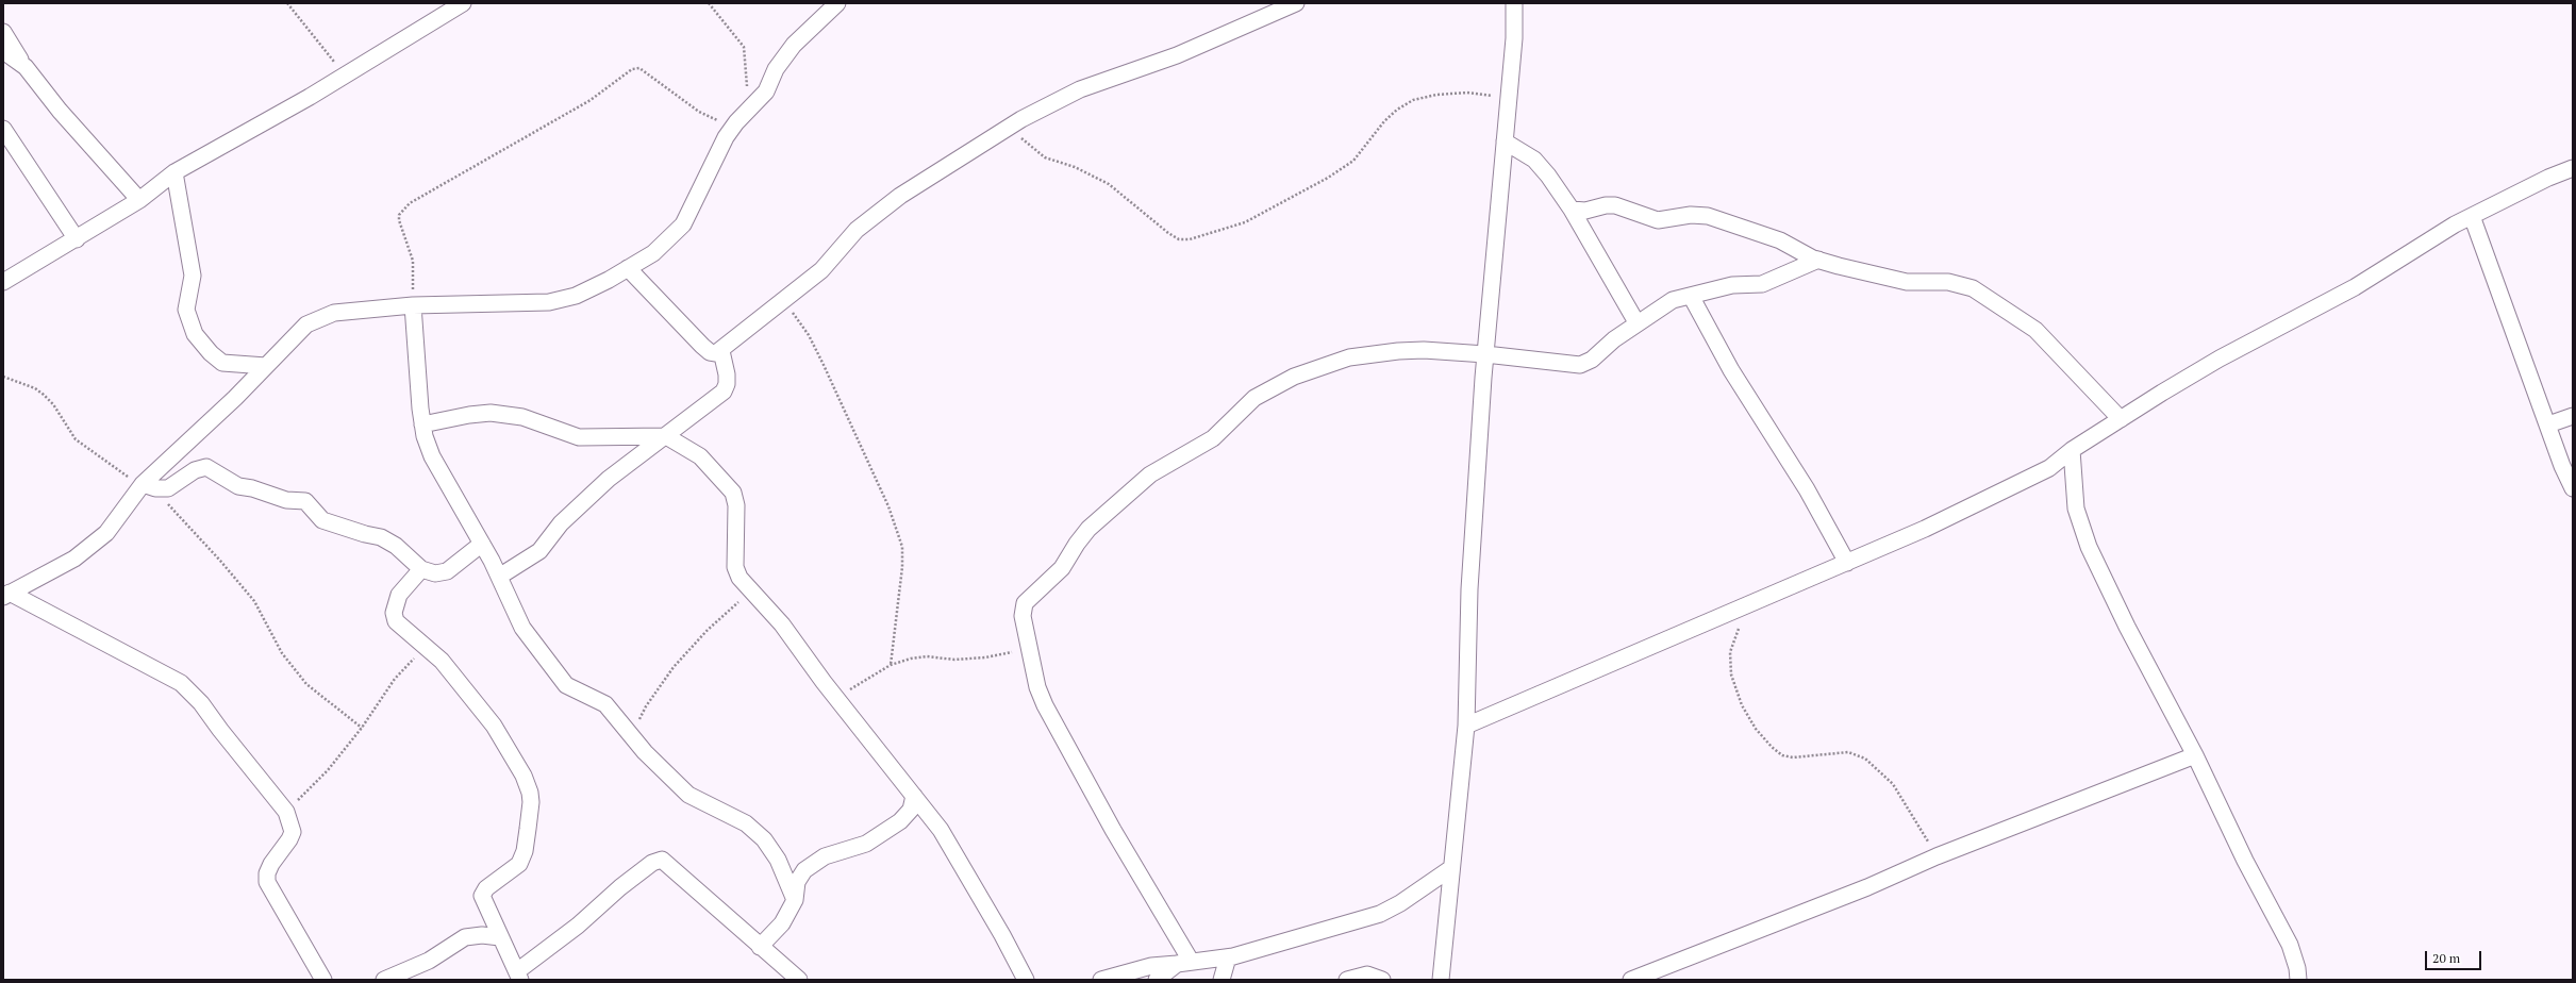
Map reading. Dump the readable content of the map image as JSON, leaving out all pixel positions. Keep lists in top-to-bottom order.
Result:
{
  "scale_bar": "20 m"
}
